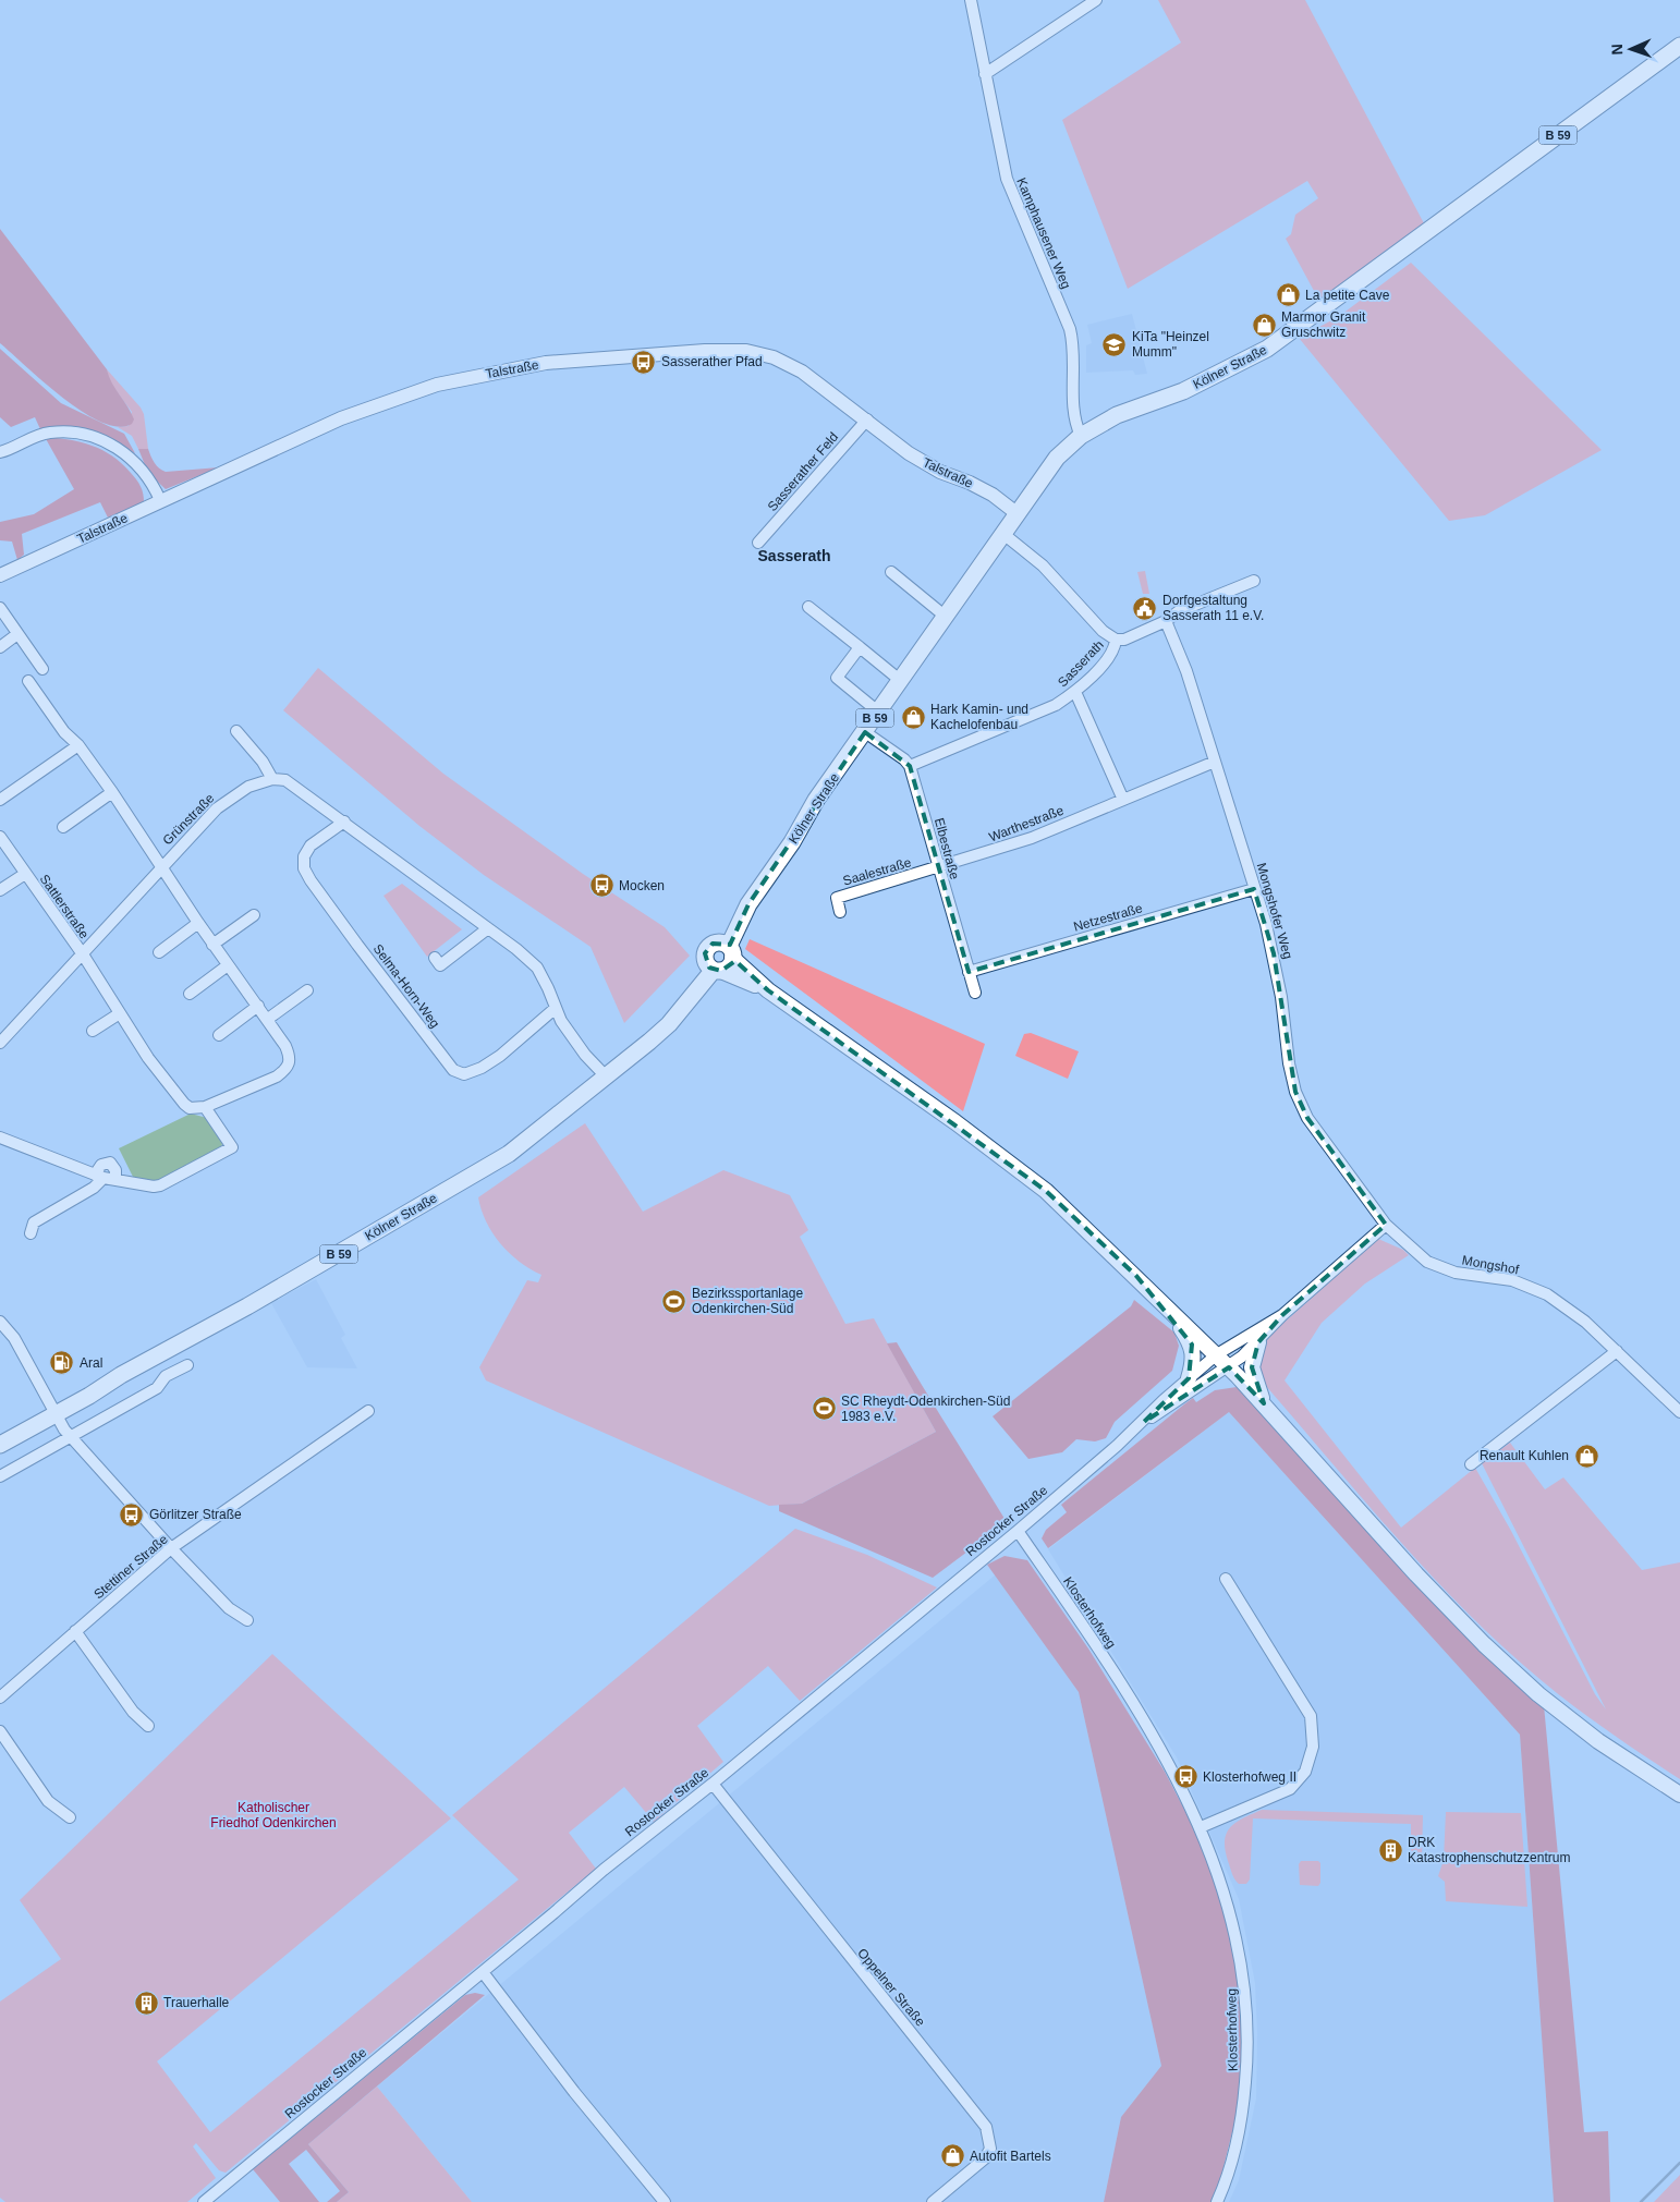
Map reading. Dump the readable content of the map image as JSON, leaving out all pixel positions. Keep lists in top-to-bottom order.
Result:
{
  "streets": {
    "main road": ["B 59", "Kölner Straße"],
    "street": [
      "Kamphausener Weg",
      "Talstraße",
      "Sasserather Feld",
      "Sasserath",
      "Grünstraße",
      "Warthestraße",
      "Elbestraße",
      "Saalestraße",
      "Sattlerstraße",
      "Mongshofer Weg",
      "Netzestraße",
      "Selma-Horn-Weg",
      "Mongshof",
      "Rostocker Straße",
      "Stettiner Straße",
      "Klosterhofweg",
      "Oppelner Straße"
    ]
  },
  "crossings": [
    ["Kamphausener Weg", "Kölner Straße"],
    ["Kölner Straße", "Talstraße"],
    ["Kölner Straße", "Sasserath"],
    ["Talstraße", "Sasserather Feld"],
    ["Sasserath", "Elbestraße"],
    ["Sasserath", "Mongshofer Weg"],
    ["Grünstraße", "Sattlerstraße"],
    ["Warthestraße", "Elbestraße"],
    ["Warthestraße", "Saalestraße"],
    ["Warthestraße", "Mongshofer Weg"],
    ["Elbestraße", "Saalestraße"],
    ["Elbestraße", "Netzestraße"],
    ["Mongshofer Weg", "Netzestraße"],
    ["Mongshofer Weg", "Mongshof"],
    ["Rostocker Straße", "Klosterhofweg"],
    ["Rostocker Straße", "Oppelner Straße"]
  ],
  "districts": ["Sasserath"],
  "parks": ["Katholischer Friedhof Odenkirchen"],
  "places": {
    "shop": [
      "La petite Cave",
      "Marmor Granit Gruschwitz",
      "Hark Kamin- und Kachelofenbau",
      "Renault Kuhlen",
      "Autofit Bartels"
    ],
    "school or university": ["KiTa \"Heinzel Mumm\""],
    "bus stop": [
      "Sasserather Pfad",
      "Mocken",
      "Görlitzer Straße",
      "Klosterhofweg II"
    ],
    "public building": ["Dorfgestaltung Sasserath 11 e.V."],
    "sports": ["Bezirkssportanlage Odenkirchen-Süd", "SC Rheydt-Odenkirchen-Süd 1983 e.V."],
    "fuel station": ["Aral"],
    "building": ["DRK Katastrophenschutzzentrum", "Trauerhalle"]
  },
  "north": "left"
}
